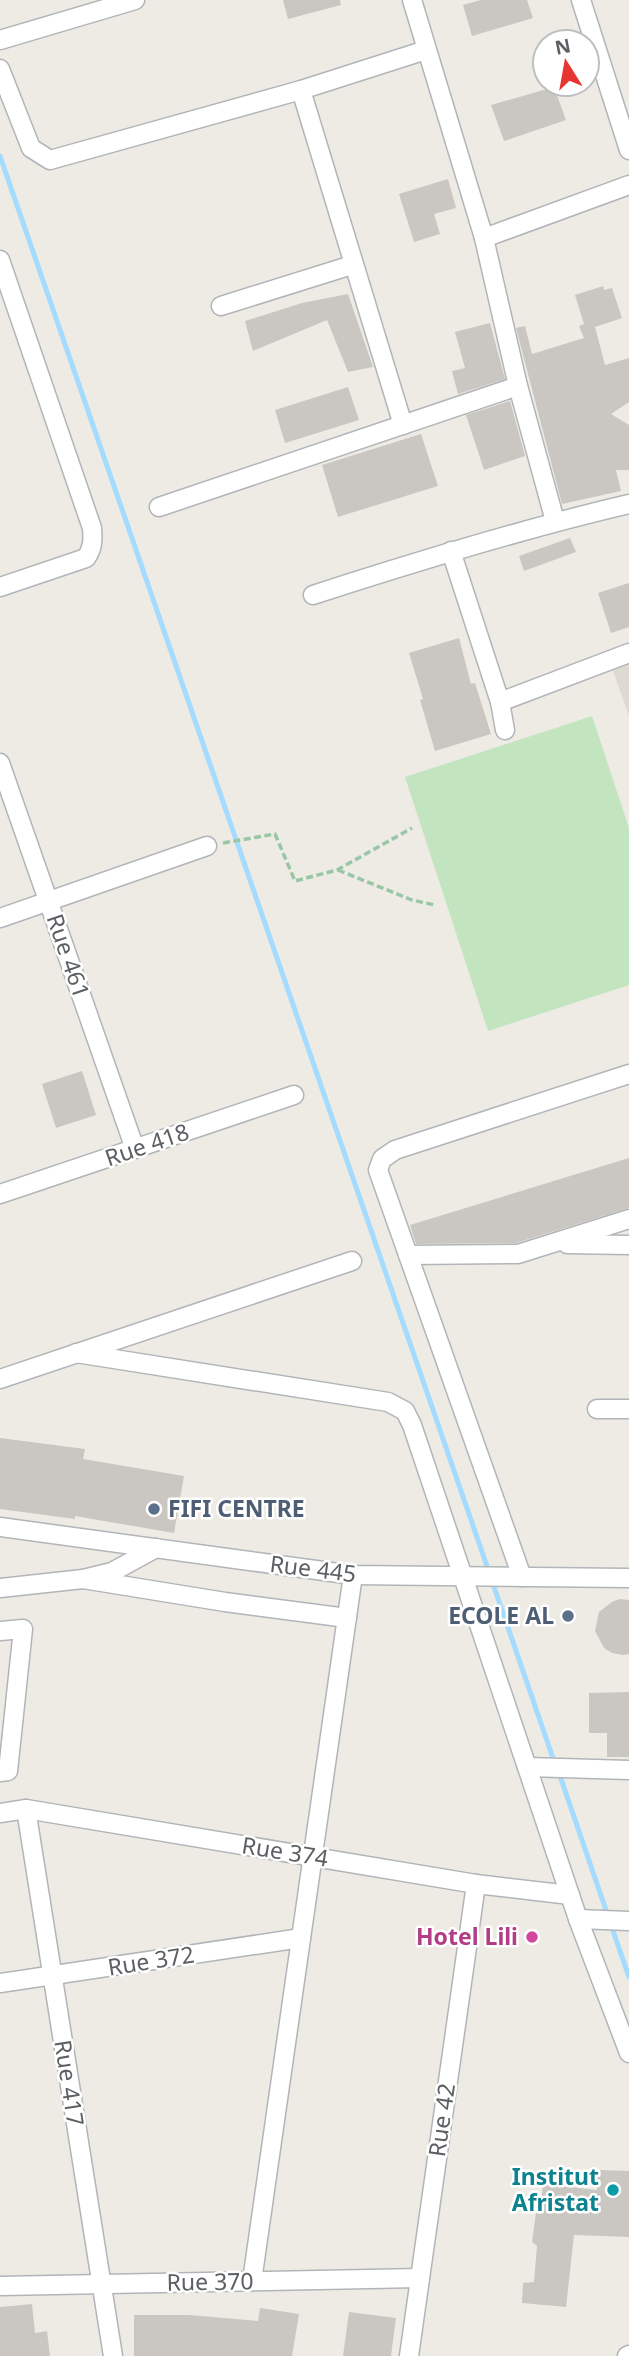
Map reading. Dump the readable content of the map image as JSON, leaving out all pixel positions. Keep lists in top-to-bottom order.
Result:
{
  "streets": {
    "street": [
      "Rue 461",
      "Rue 418",
      "Rue 445",
      "Rue 374",
      "Rue 372",
      "Rue 417",
      "Rue 42",
      "Rue 370"
    ]
  },
  "crossings": [
    ["Rue 461", "Rue 418"],
    ["Rue 374", "Rue 417"],
    ["Rue 374", "Rue 42"],
    ["Rue 372", "Rue 417"],
    ["Rue 417", "Rue 370"],
    ["Rue 42", "Rue 370"]
  ],
  "places": [
    "FIFI CENTRE",
    "ECOLE AL",
    "Hotel Lili",
    "Institut Afristat"
  ],
  "north": "top"
}
